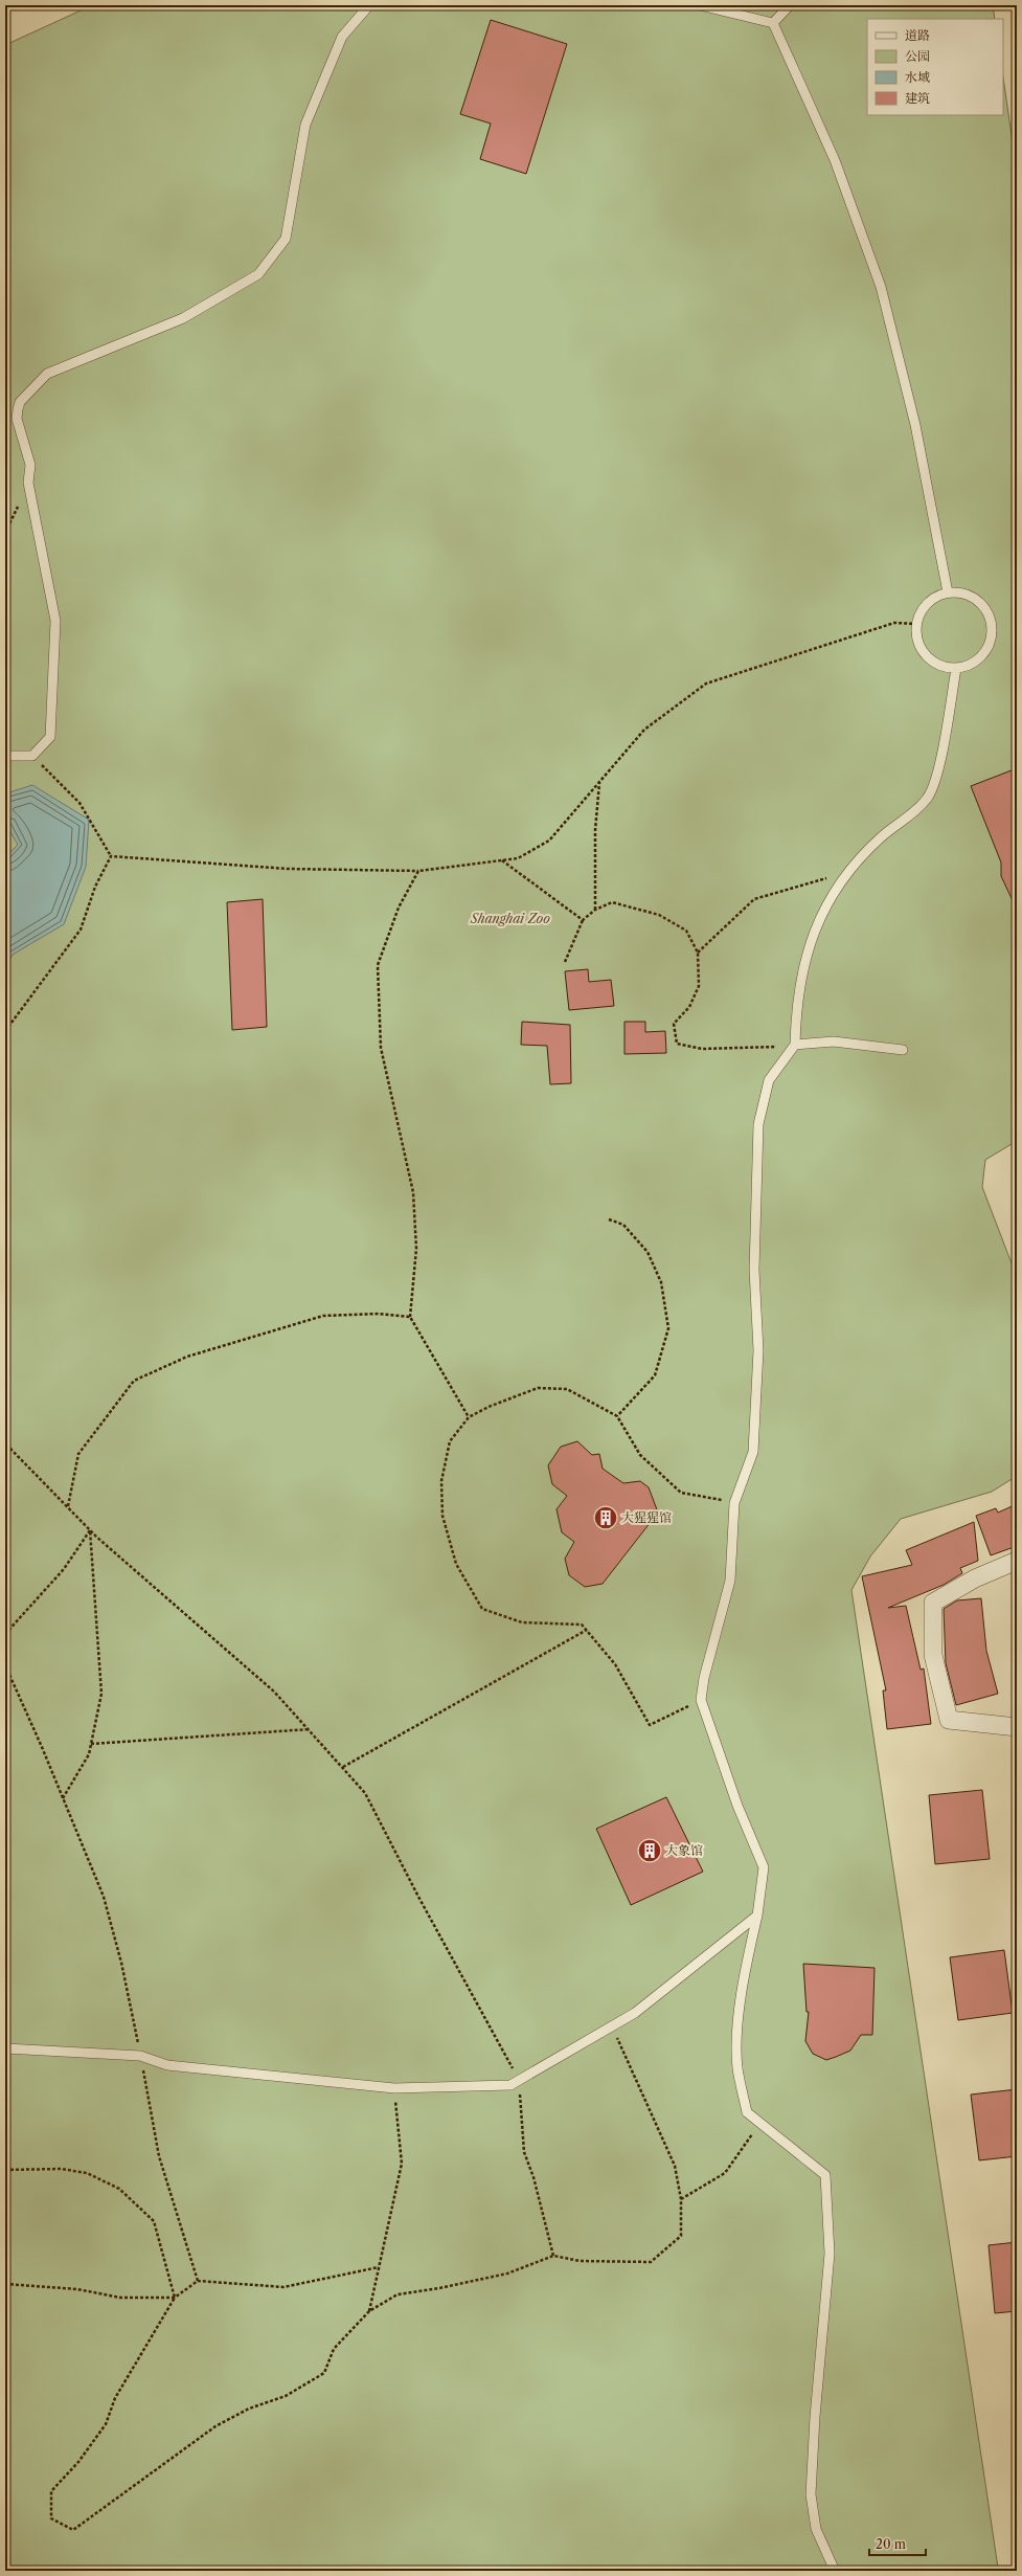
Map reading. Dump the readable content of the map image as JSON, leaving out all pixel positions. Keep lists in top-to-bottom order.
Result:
{
  "parks": ["Shanghai Zoo"],
  "places": {
    "building": ["大猩猩馆", "大象馆"]
  },
  "legend": [
    "道路",
    "公园",
    "水域",
    "建筑"
  ],
  "scale_bar": "20 m"
}
